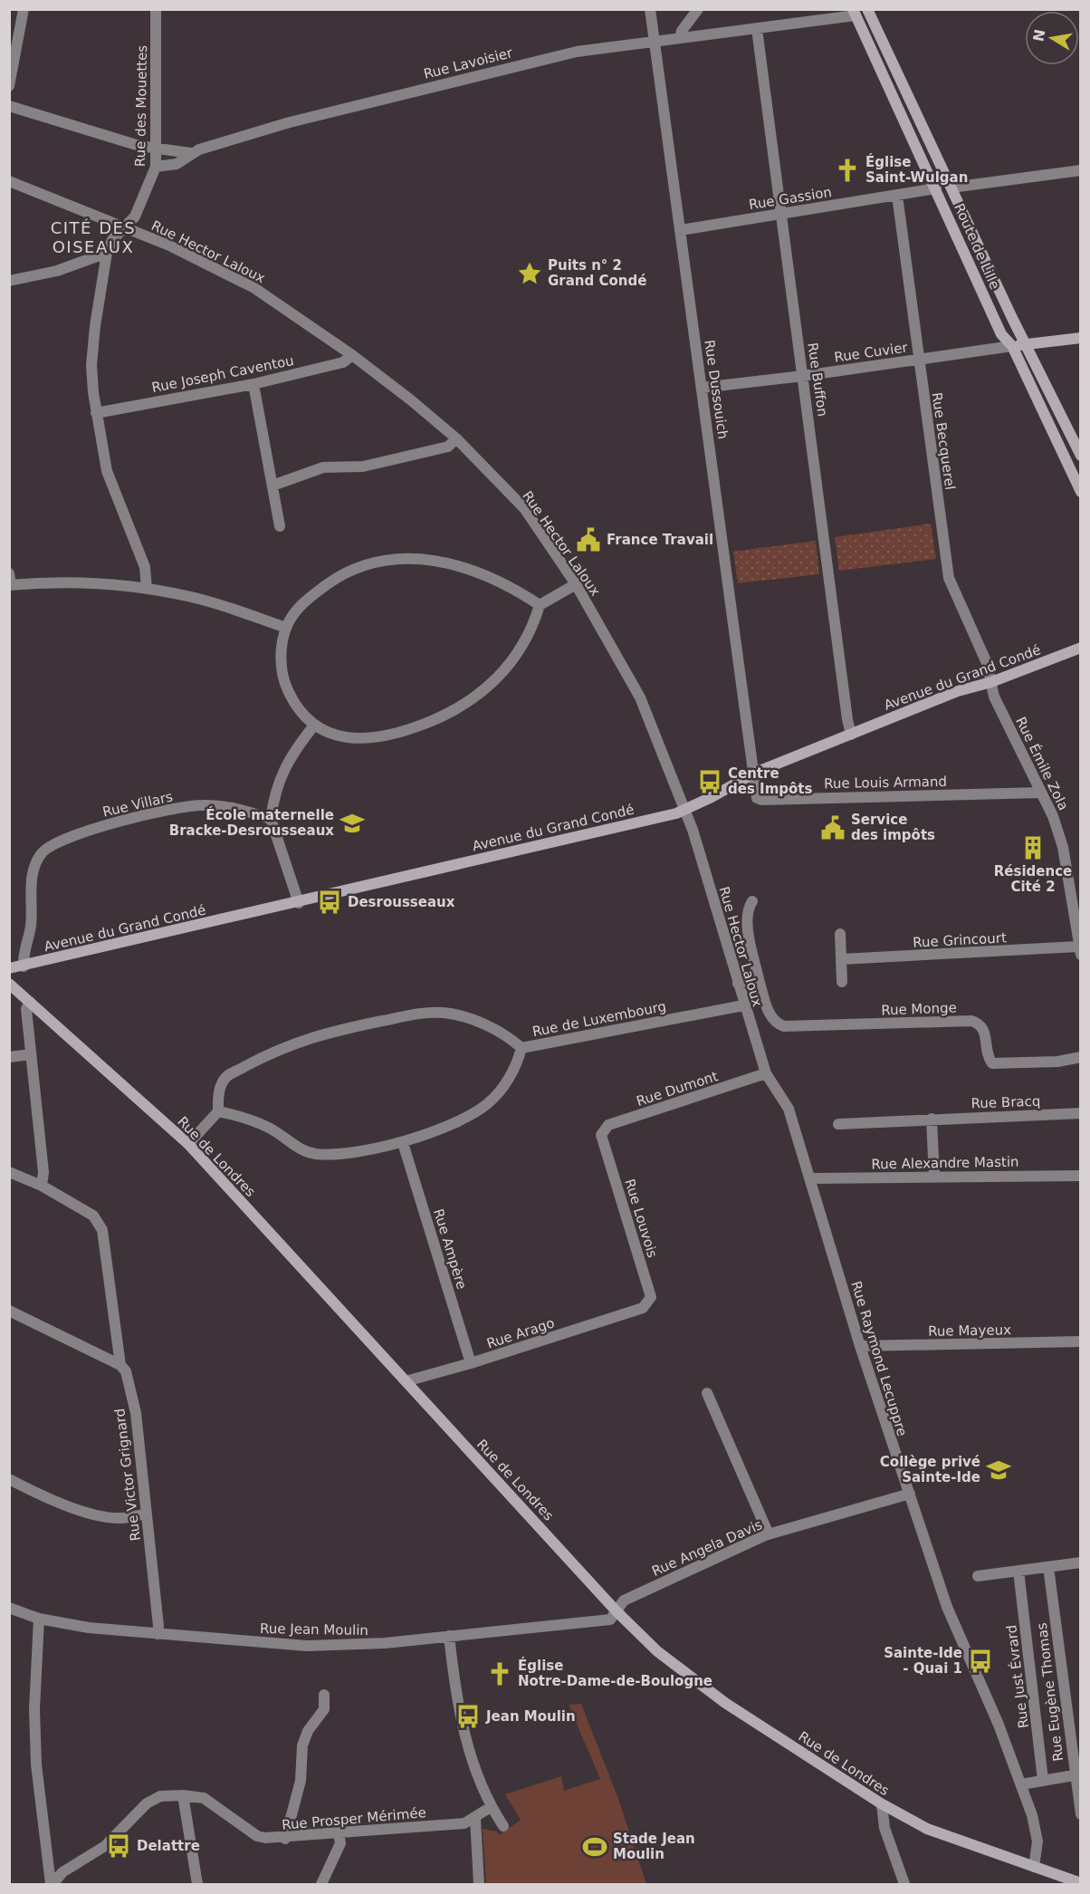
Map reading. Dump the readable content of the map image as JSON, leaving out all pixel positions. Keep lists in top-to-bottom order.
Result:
{
  "streets": {
    "street": [
      "Rue Lavoisier",
      "Rue des Mouettes",
      "Rue Gassion",
      "Route de Lille",
      "Rue Hector Laloux",
      "Rue Cuvier",
      "Rue Joseph Caventou",
      "Rue Buffon",
      "Rue Dussouich",
      "Rue Becquerel",
      "Avenue du Grand Condé",
      "Rue Émile Zola",
      "Rue Louis Armand",
      "Rue Villars",
      "Rue Grincourt",
      "Rue Monge",
      "Rue de Luxembourg",
      "Rue Dumont",
      "Rue Bracq",
      "Rue de Londres",
      "Rue Alexandre Mastin",
      "Rue Louvois",
      "Rue Ampère",
      "Rue Mayeux",
      "Rue Arago",
      "Rue Raymond Lecuppre",
      "Rue Victor Grignard",
      "Rue Angela Davis",
      "Rue Jean Moulin",
      "Rue Just Évrard",
      "Rue Eugène Thomas",
      "Rue Prosper Mérimée"
    ]
  },
  "crossings": [
    ["Rue Lavoisier", "Rue des Mouettes"],
    ["Rue Lavoisier", "Route de Lille"],
    ["Rue Lavoisier", "Rue Buffon"],
    ["Rue Lavoisier", "Rue Dussouich"],
    ["Rue des Mouettes", "Rue Hector Laloux"],
    ["Rue Gassion", "Route de Lille"],
    ["Rue Gassion", "Rue Buffon"],
    ["Rue Gassion", "Rue Dussouich"],
    ["Rue Gassion", "Rue Becquerel"],
    ["Route de Lille", "Rue Cuvier"],
    ["Rue Hector Laloux", "Rue Joseph Caventou"],
    ["Rue Hector Laloux", "Avenue du Grand Condé"],
    ["Rue Hector Laloux", "Rue de Luxembourg"],
    ["Rue Hector Laloux", "Rue Dumont"],
    ["Rue Hector Laloux", "Rue Raymond Lecuppre"],
    ["Rue Cuvier", "Rue Buffon"],
    ["Rue Cuvier", "Rue Dussouich"],
    ["Rue Cuvier", "Rue Becquerel"],
    ["Rue Buffon", "Avenue du Grand Condé"],
    ["Rue Dussouich", "Avenue du Grand Condé"],
    ["Rue Dussouich", "Rue Louis Armand"],
    ["Rue Becquerel", "Avenue du Grand Condé"],
    ["Rue Becquerel", "Rue Émile Zola"],
    ["Avenue du Grand Condé", "Rue Émile Zola"],
    ["Avenue du Grand Condé", "Rue Louis Armand"],
    ["Avenue du Grand Condé", "Rue Villars"],
    ["Rue Émile Zola", "Rue Louis Armand"],
    ["Rue Émile Zola", "Rue Grincourt"],
    ["Rue de Luxembourg", "Rue Ampère"],
    ["Rue Dumont", "Rue Louvois"],
    ["Rue Dumont", "Rue Raymond Lecuppre"],
    ["Rue de Londres", "Rue Arago"],
    ["Rue de Londres", "Rue Raymond Lecuppre"],
    ["Rue de Londres", "Rue Angela Davis"],
    ["Rue de Londres", "Rue Jean Moulin"],
    ["Rue Alexandre Mastin", "Rue Raymond Lecuppre"],
    ["Rue Louvois", "Rue Arago"],
    ["Rue Ampère", "Rue Arago"],
    ["Rue Mayeux", "Rue Raymond Lecuppre"],
    ["Rue Raymond Lecuppre", "Rue Angela Davis"],
    ["Rue Victor Grignard", "Rue Jean Moulin"],
    ["Rue Angela Davis", "Rue Jean Moulin"]
  ],
  "districts": ["CITÉ DES OISEAUX"],
  "places": {
    "church": ["Église Saint-Wulgan", "Église Notre-Dame-de-Boulogne"],
    "place": ["Puits n° 2 Grand Condé"],
    "public building": ["France Travail", "Service des impôts"],
    "bus stop": [
      "Centre des Impôts",
      "Desrousseaux",
      "Sainte-Ide - Quai 1",
      "Jean Moulin",
      "Delattre"
    ],
    "school or university": ["École maternelle Bracke-Desrousseaux", "Collège privé Sainte-Ide"],
    "building": ["Résidence Cité 2"],
    "sports": ["Stade Jean Moulin"]
  },
  "north": "left"
}
